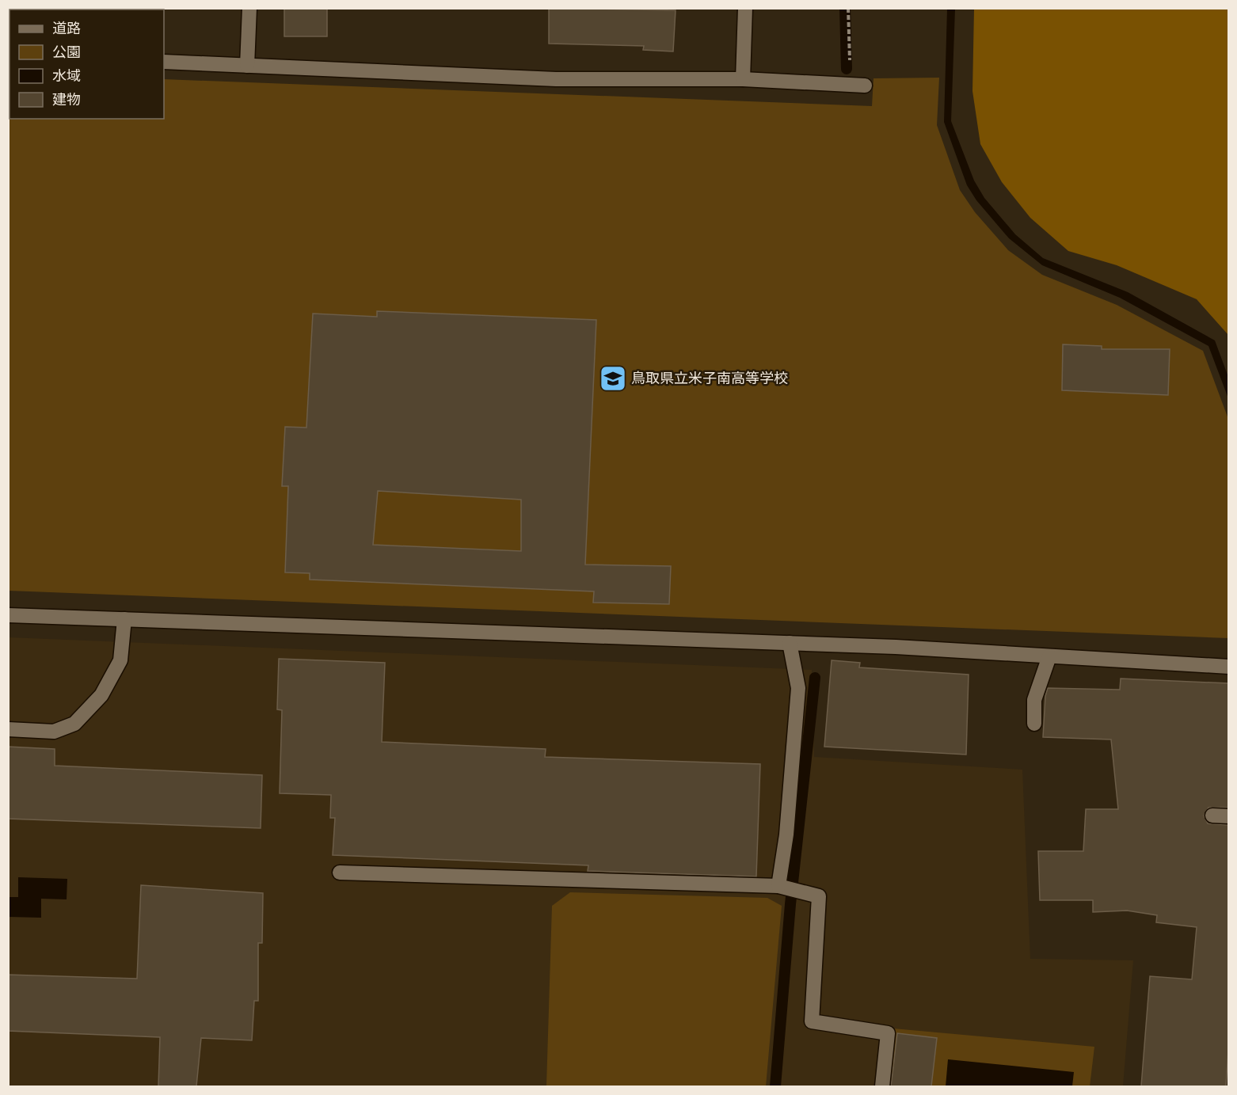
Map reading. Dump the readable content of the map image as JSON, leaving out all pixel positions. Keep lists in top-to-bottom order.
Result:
{
  "places": {
    "school or university": ["鳥取県立米子南高等学校"]
  },
  "legend": [
    "道路",
    "公園",
    "水域",
    "建物"
  ]
}
